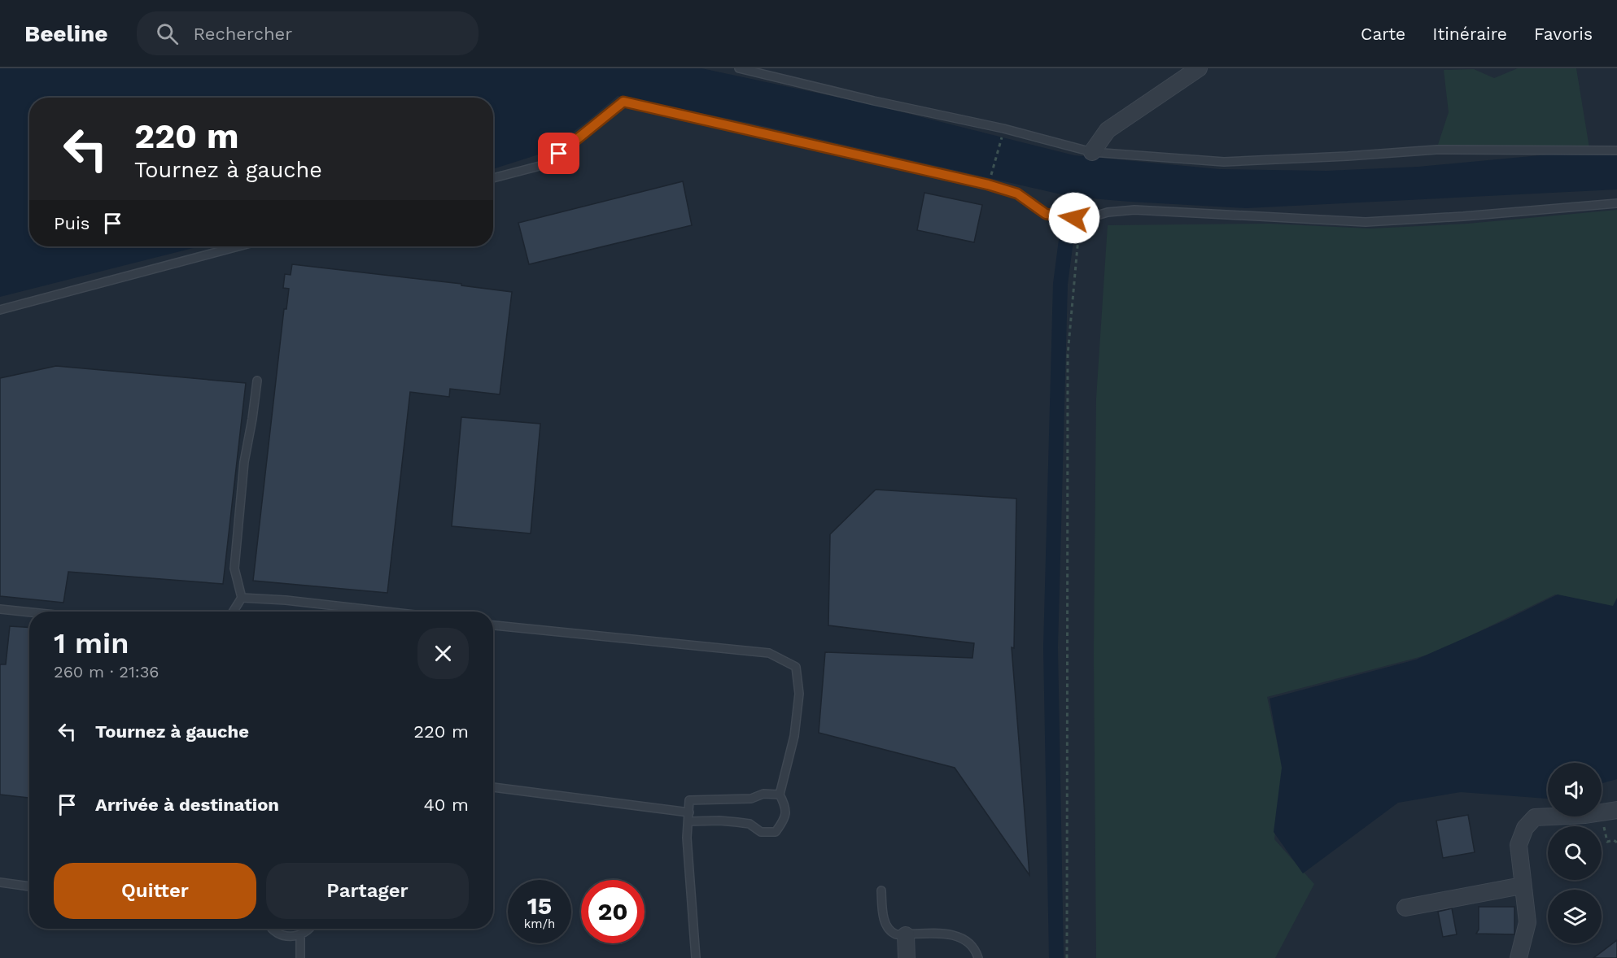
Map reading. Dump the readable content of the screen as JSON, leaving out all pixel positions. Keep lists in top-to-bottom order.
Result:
{
  "page": {
    "header": "Beeline",
    "search": "Rechercher",
    "nav": ["Carte", "Itinéraire", "Favoris"],
    "turn": ["220 m", "Tournez à gauche"],
    "then": "Puis",
    "heading": ["1 min", "260 m · 21:36"],
    "list": [
      {
        "name": "Tournez à gauche",
        "value": "220 m"
      },
      {
        "name": "Arrivée à destination",
        "value": "40 m"
      }
    ],
    "buttons": ["Quitter", "Partager"],
    "speed": "15 km/h",
    "limit": "20"
  }
}
